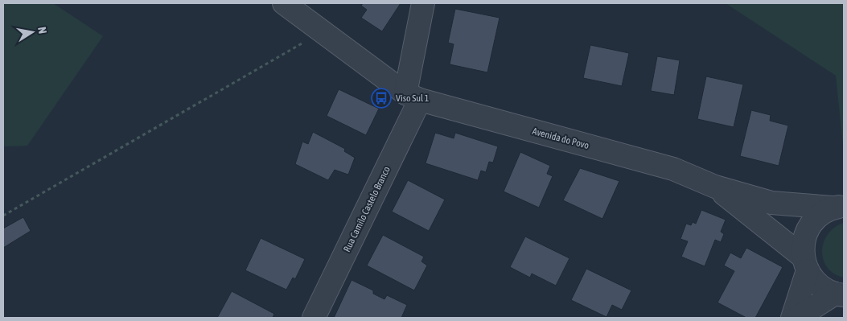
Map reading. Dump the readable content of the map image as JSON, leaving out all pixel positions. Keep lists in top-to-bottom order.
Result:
{
  "streets": {
    "street": ["Avenida do Povo", "Rua Camilo Castelo Branco"]
  },
  "crossings": [
    ["Avenida do Povo", "Rua Camilo Castelo Branco"]
  ],
  "places": {
    "bus stop": ["Viso Sul 1"]
  },
  "north": "right"
}
